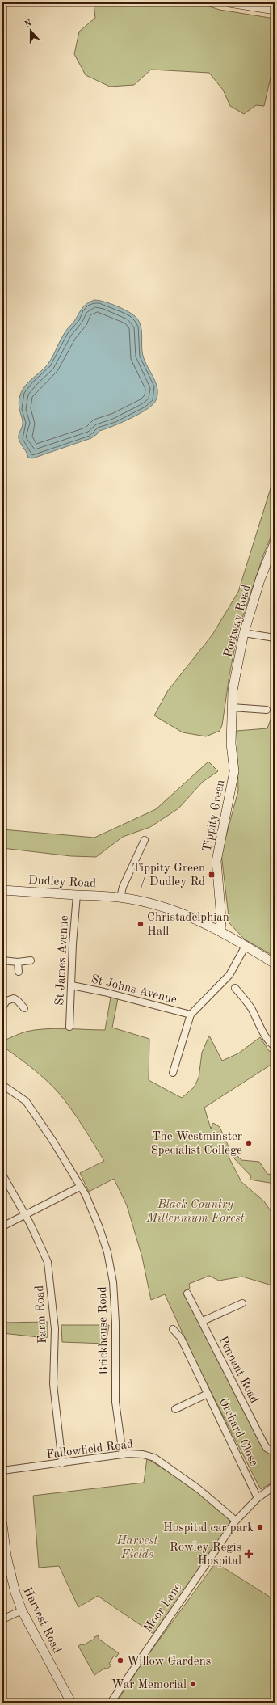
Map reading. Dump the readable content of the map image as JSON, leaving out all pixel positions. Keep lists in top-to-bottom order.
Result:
{
  "streets": {
    "street": [
      "Portway Road",
      "Tippity Green",
      "Dudley Road",
      "St James Avenue",
      "St Johns Avenue",
      "Farm Road",
      "Brickhouse Road",
      "Pennant Road",
      "Orchard Close",
      "Fallowfield Road",
      "Moor Lane",
      "Harvest Road"
    ]
  },
  "crossings": [
    ["Portway Road", "Tippity Green"],
    ["Tippity Green", "Dudley Road"],
    ["Dudley Road", "St James Avenue"],
    ["St James Avenue", "St Johns Avenue"],
    ["Farm Road", "Fallowfield Road"],
    ["Brickhouse Road", "Fallowfield Road"],
    ["Orchard Close", "Moor Lane"],
    ["Fallowfield Road", "Moor Lane"]
  ],
  "parks": ["Black Country Millennium Forest", "Harvest Fields"],
  "places": {
    "transit": ["Tippity Green / Dudley Rd"],
    "other": [
      "Christadelphian Hall",
      "The Westminster Specialist College",
      "Hospital car park",
      "Willow Gardens",
      "War Memorial"
    ],
    "health": ["Rowley Regis Hospital"]
  },
  "north": "top"
}
